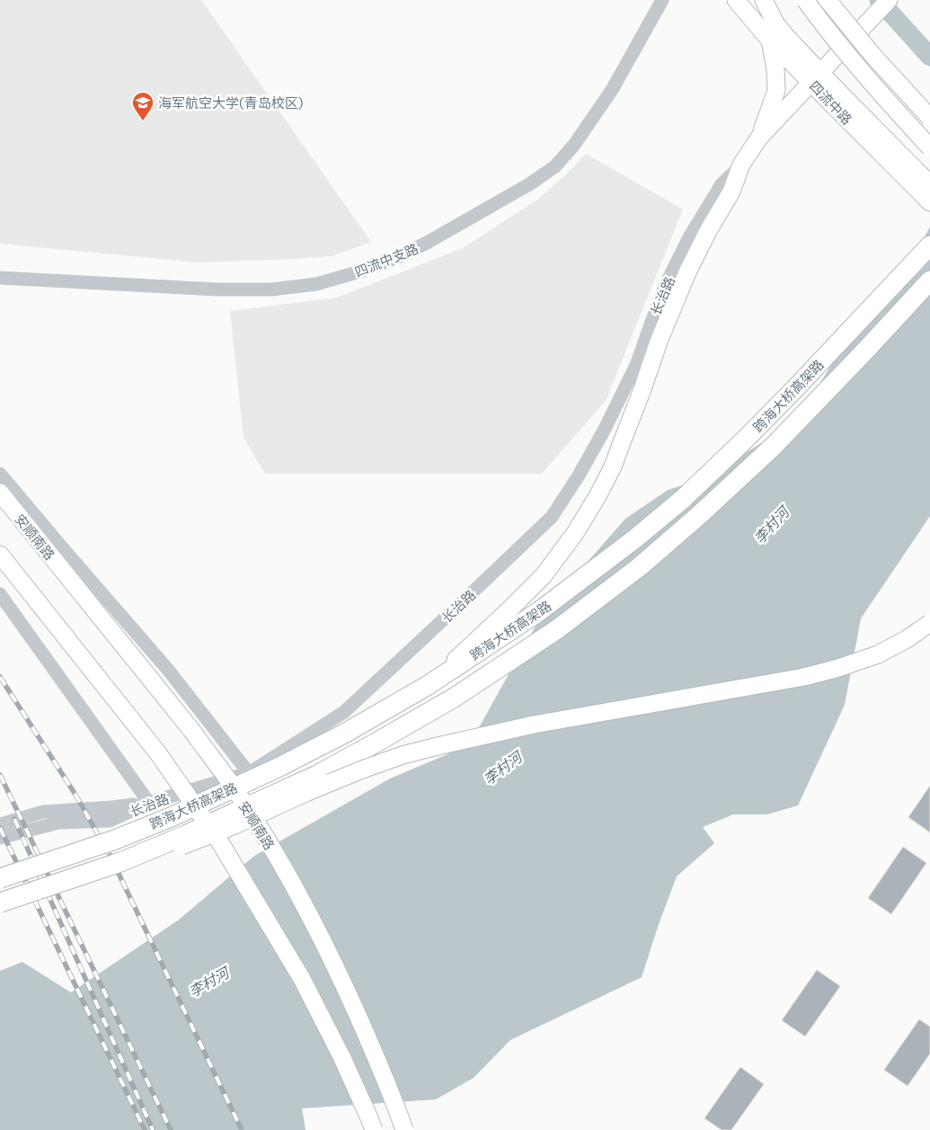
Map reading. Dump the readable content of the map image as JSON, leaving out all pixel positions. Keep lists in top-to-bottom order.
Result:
{
  "streets": {
    "highway": ["跨海大桥高架路"],
    "main road": ["四流中路", "安顺南路"],
    "street": ["四流中支路", "长治路"]
  },
  "water": ["李村河"],
  "places": {
    "school or university": ["海军航空大学(青岛校区)"]
  }
}
